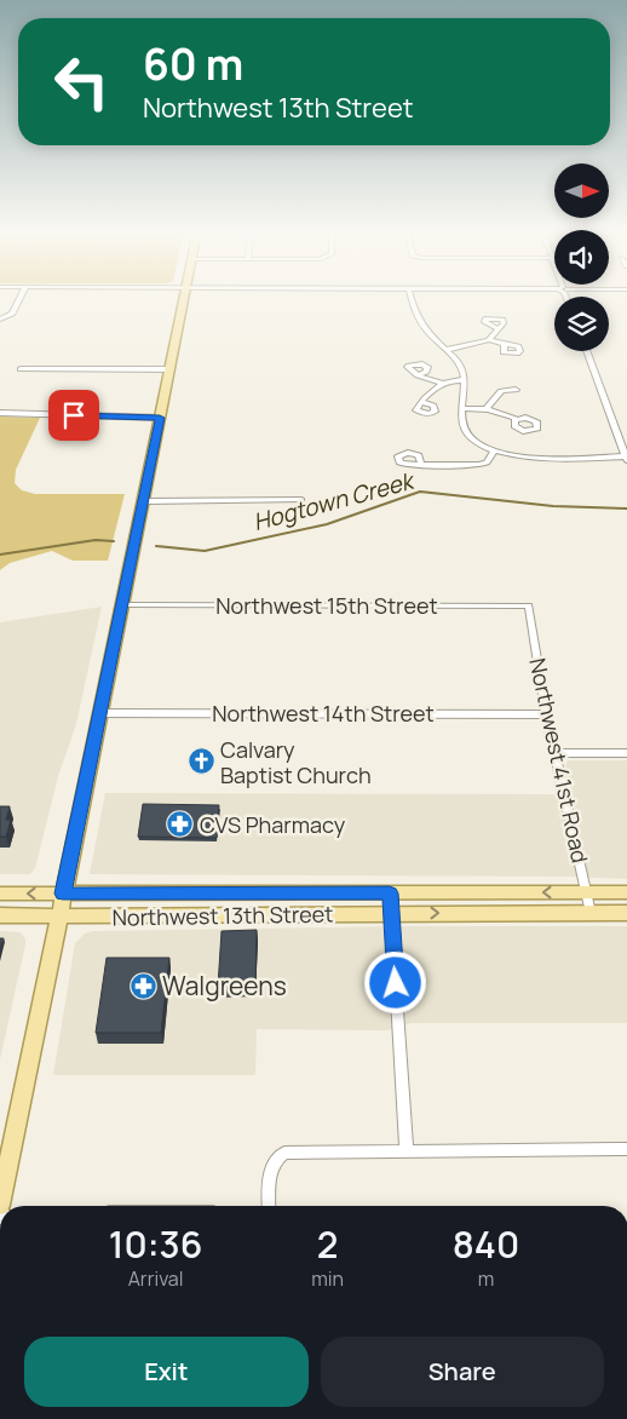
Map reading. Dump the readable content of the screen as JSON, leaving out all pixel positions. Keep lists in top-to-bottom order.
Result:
{
  "streets": {
    "main road": ["Northwest 13th Street"],
    "street": ["Northwest 15th Street", "Northwest 14th Street", "Northwest 41st Road"]
  },
  "crossings": [
    ["Northwest 15th Street", "Northwest 41st Road"],
    ["Northwest 14th Street", "Northwest 41st Road"],
    ["Northwest 41st Road", "Northwest 13th Street"]
  ],
  "water": ["Hogtown Creek"],
  "places": {
    "church": ["Calvary Baptist Church"],
    "pharmacy": ["CVS Pharmacy", "Walgreens"]
  },
  "north": "right",
  "page": {
    "turn": ["60 m", "Northwest 13th Street"],
    "eta": [
      "10:36",
      "Arrival",
      "2",
      "min",
      "840",
      "m"
    ],
    "buttons": ["Exit", "Share"]
  }
}
